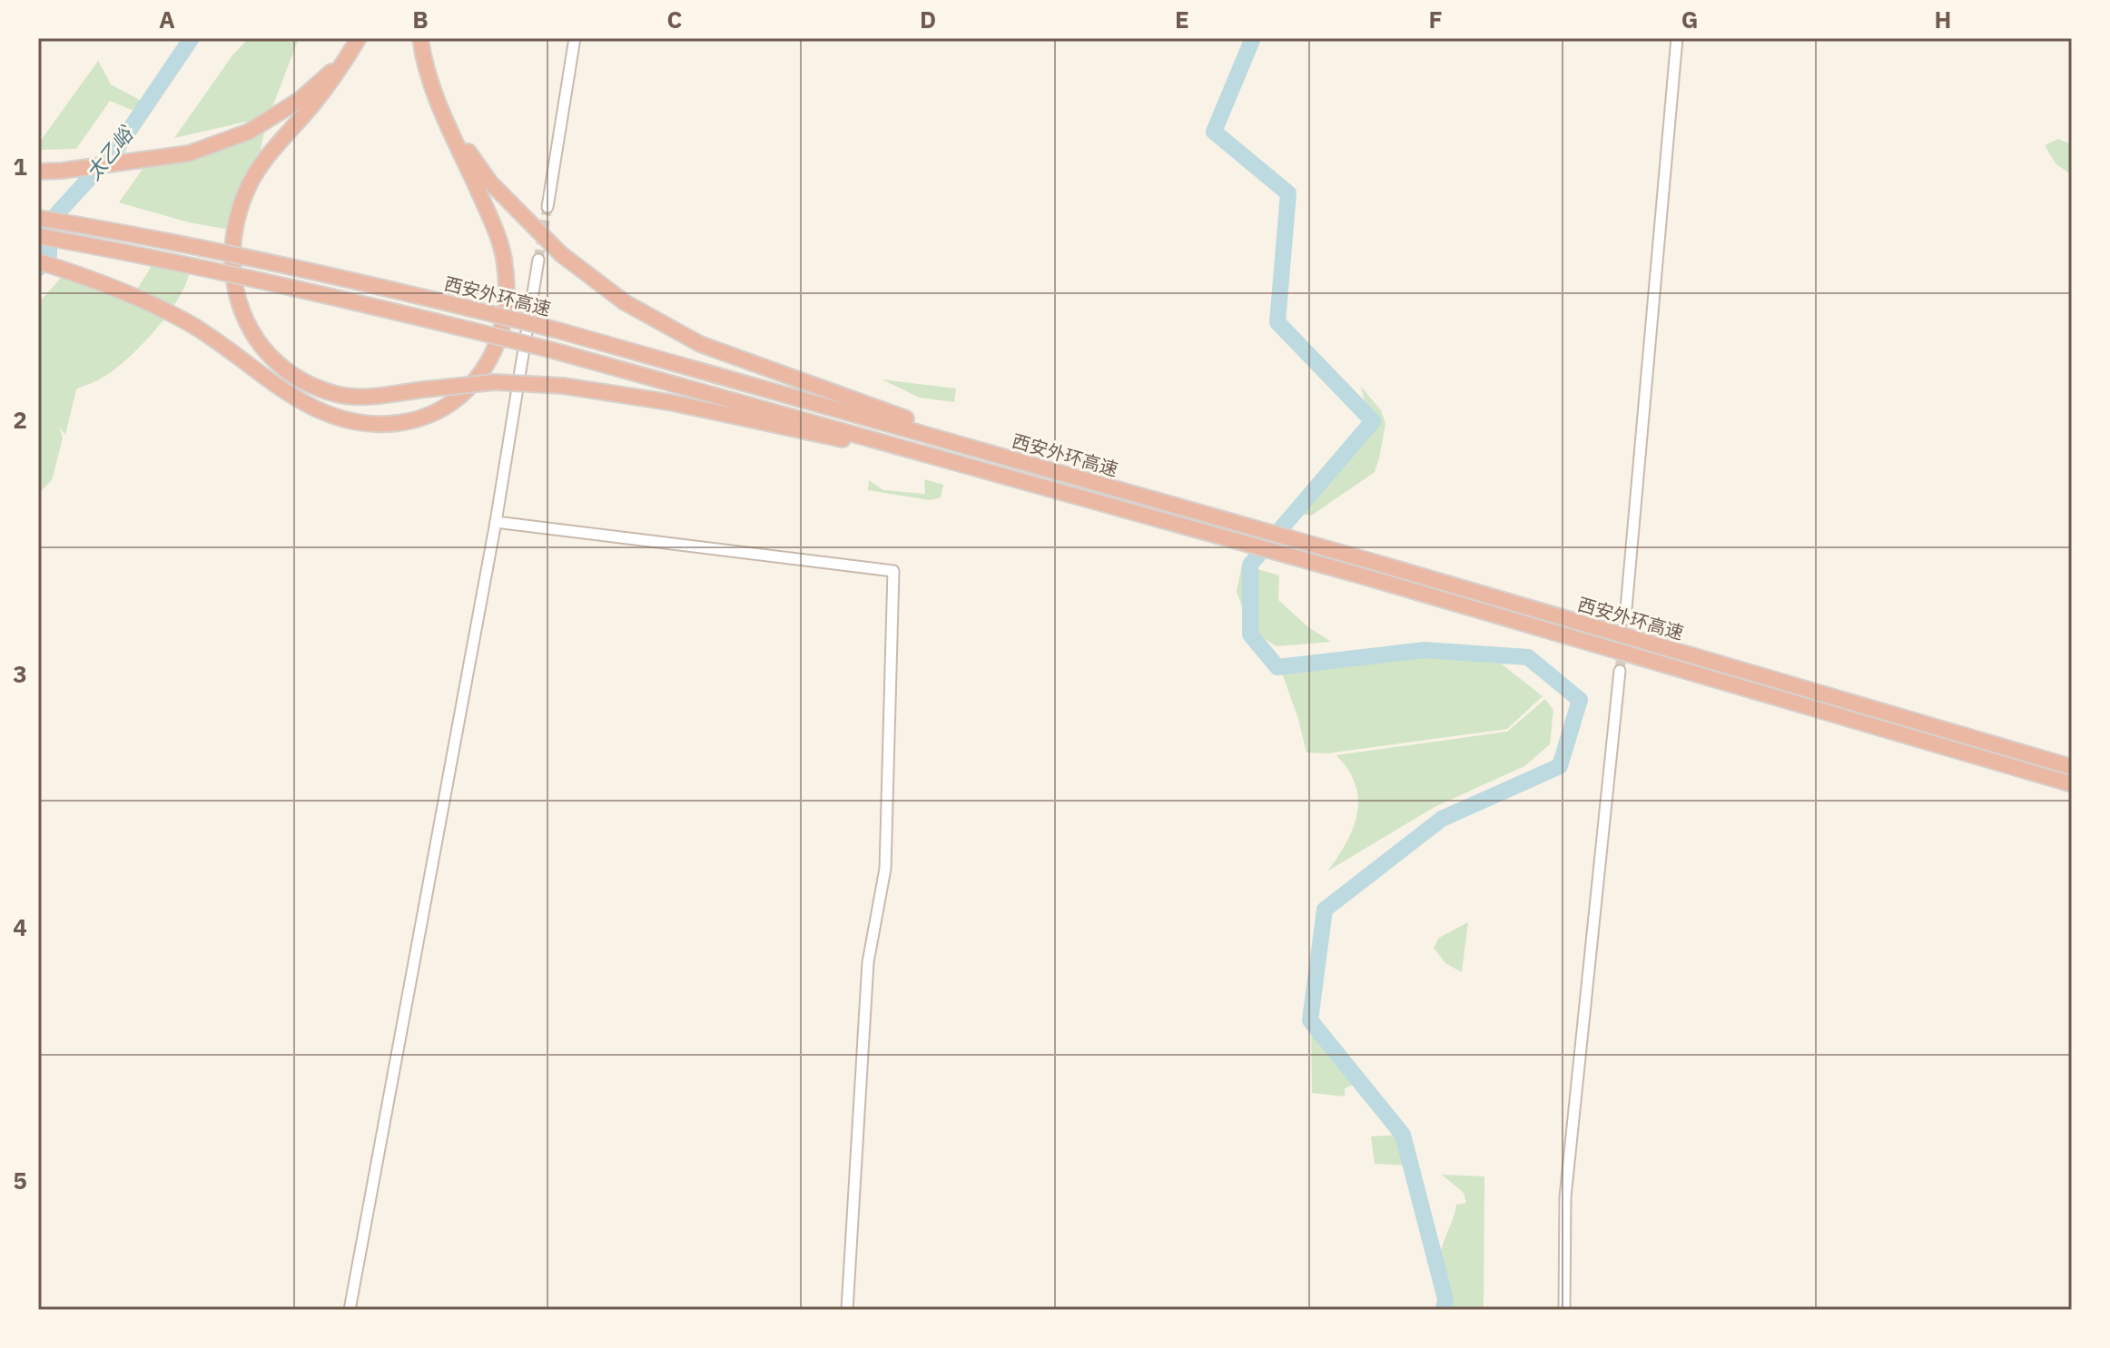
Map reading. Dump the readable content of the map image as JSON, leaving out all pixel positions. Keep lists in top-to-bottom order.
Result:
{
  "streets": {
    "highway": ["西安外环高速"]
  },
  "water": ["太乙峪"],
  "grid": {
    "columns": [
      "A",
      "B",
      "C",
      "D",
      "E",
      "F",
      "G",
      "H"
    ],
    "rows": [
      "1",
      "2",
      "3",
      "4",
      "5"
    ]
  }
}
